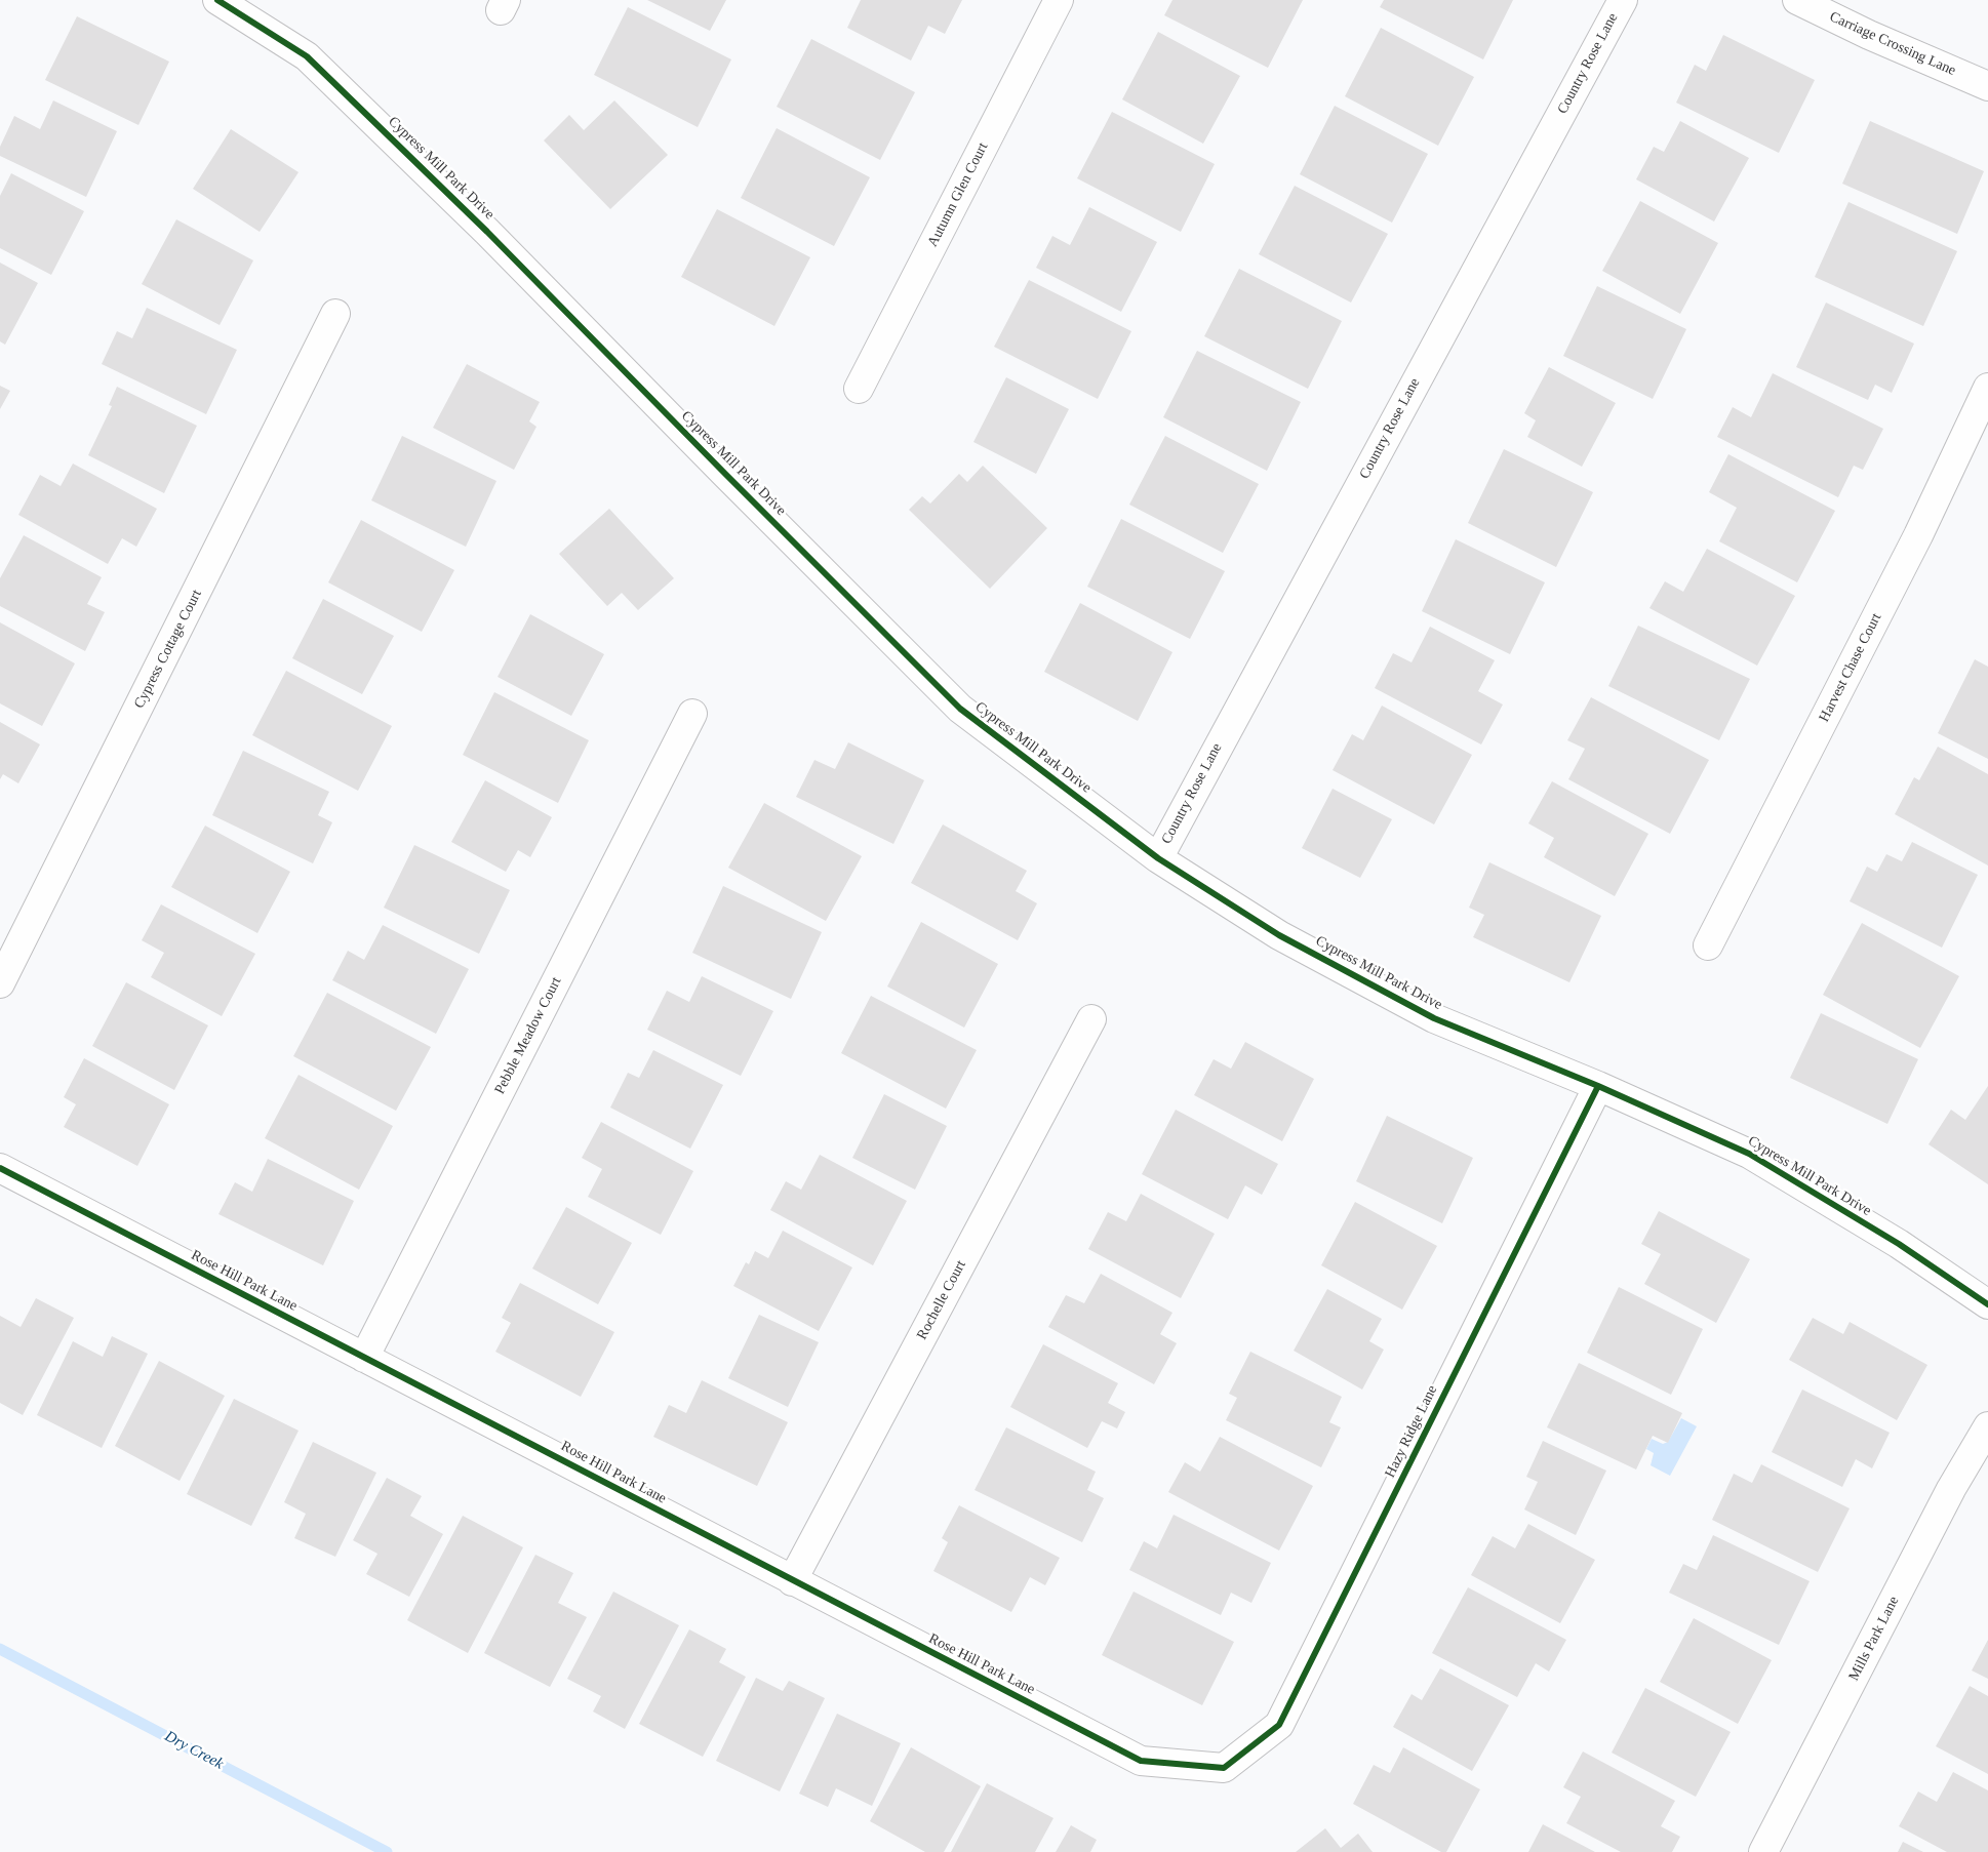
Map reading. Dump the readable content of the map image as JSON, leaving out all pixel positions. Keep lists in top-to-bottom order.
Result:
{
  "streets": {
    "street": [
      "Carriage Crossing Lane",
      "Country Rose Lane",
      "Cypress Mill Park Drive",
      "Autumn Glen Court",
      "Cypress Cottage Court",
      "Harvest Chase Court",
      "Pebble Meadow Court",
      "Rose Hill Park Lane",
      "Rochelle Court",
      "Hazy Ridge Lane",
      "Mills Park Lane"
    ]
  },
  "crossings": [
    ["Country Rose Lane", "Cypress Mill Park Drive"],
    ["Cypress Mill Park Drive", "Hazy Ridge Lane"],
    ["Pebble Meadow Court", "Rose Hill Park Lane"],
    ["Rose Hill Park Lane", "Rochelle Court"],
    ["Rose Hill Park Lane", "Hazy Ridge Lane"]
  ],
  "water": ["Dry Creek"]
}
